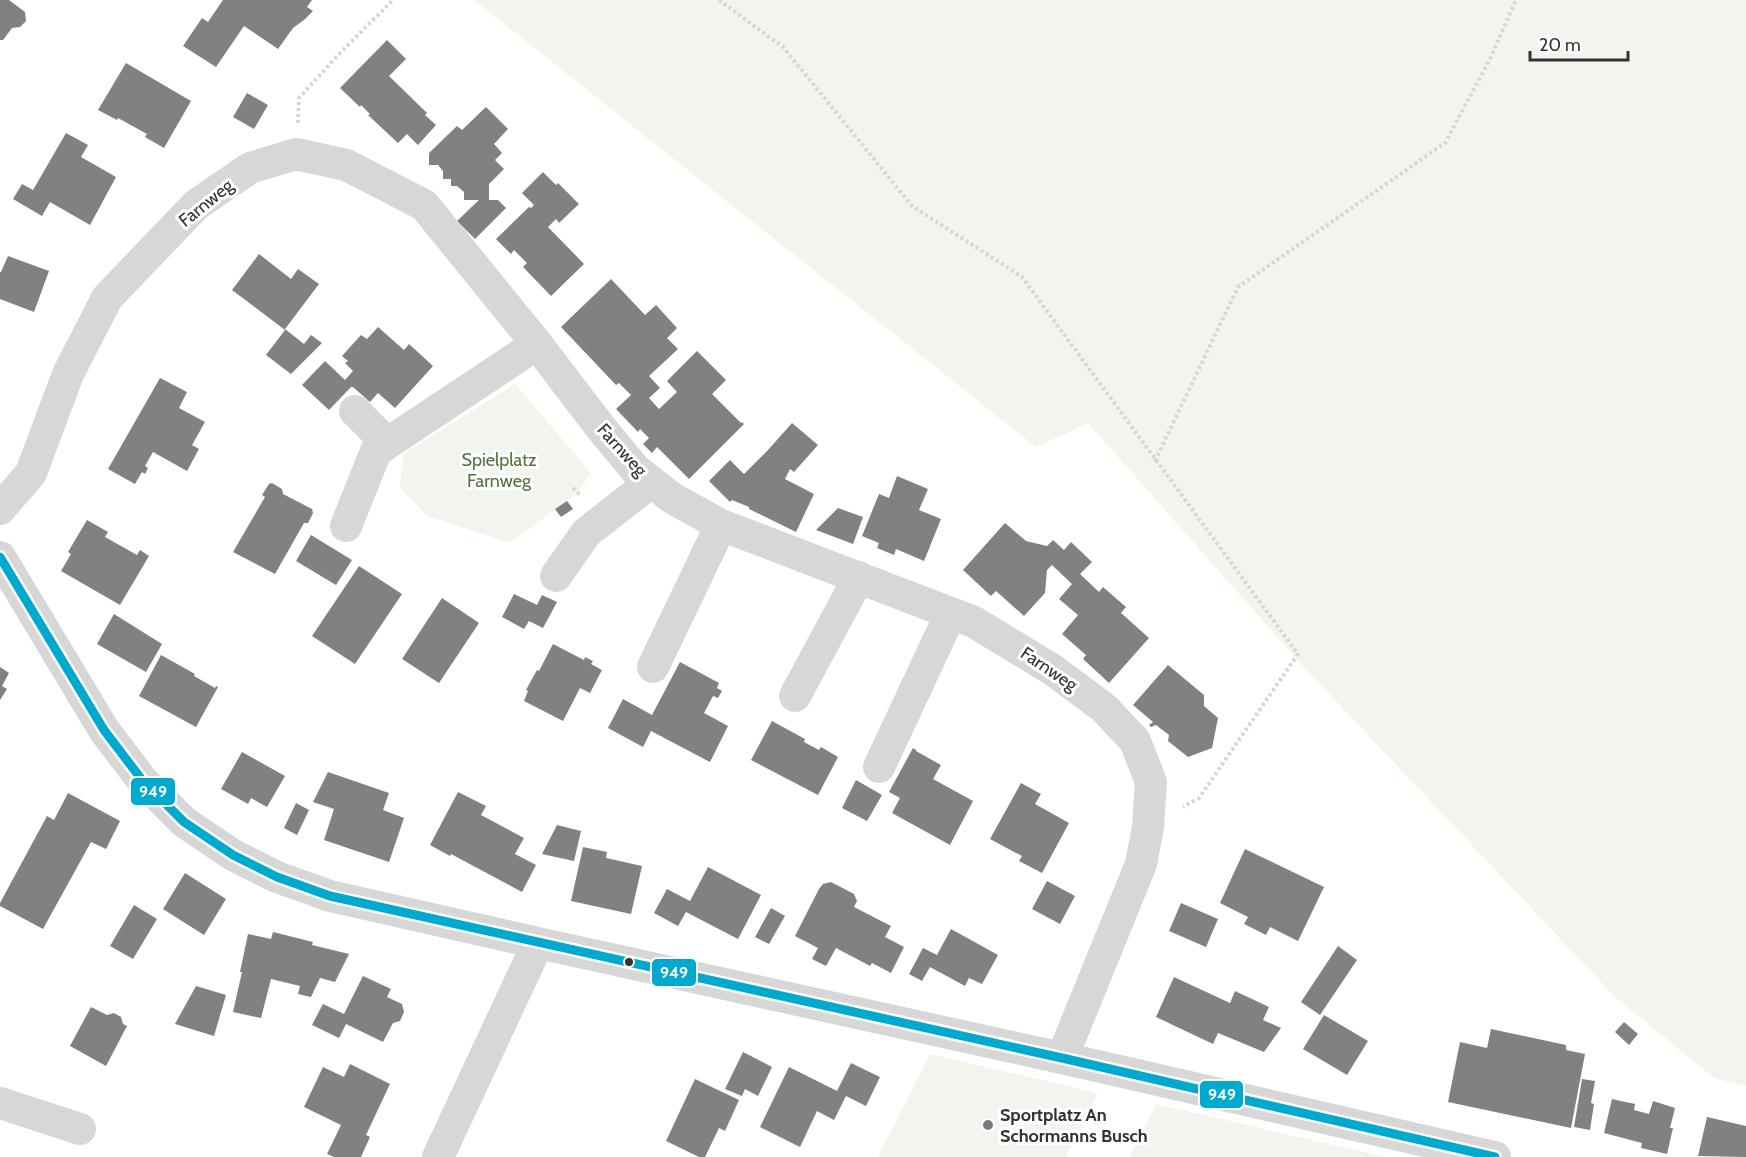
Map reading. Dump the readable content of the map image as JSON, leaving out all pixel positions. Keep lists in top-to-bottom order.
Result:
{
  "streets": {
    "street": ["Farnweg"]
  },
  "parks": ["Spielplatz Farnweg"],
  "places": ["Sportplatz An Schormanns Busch"],
  "lines": ["transit line 949"],
  "scale_bar": "20 m"
}
